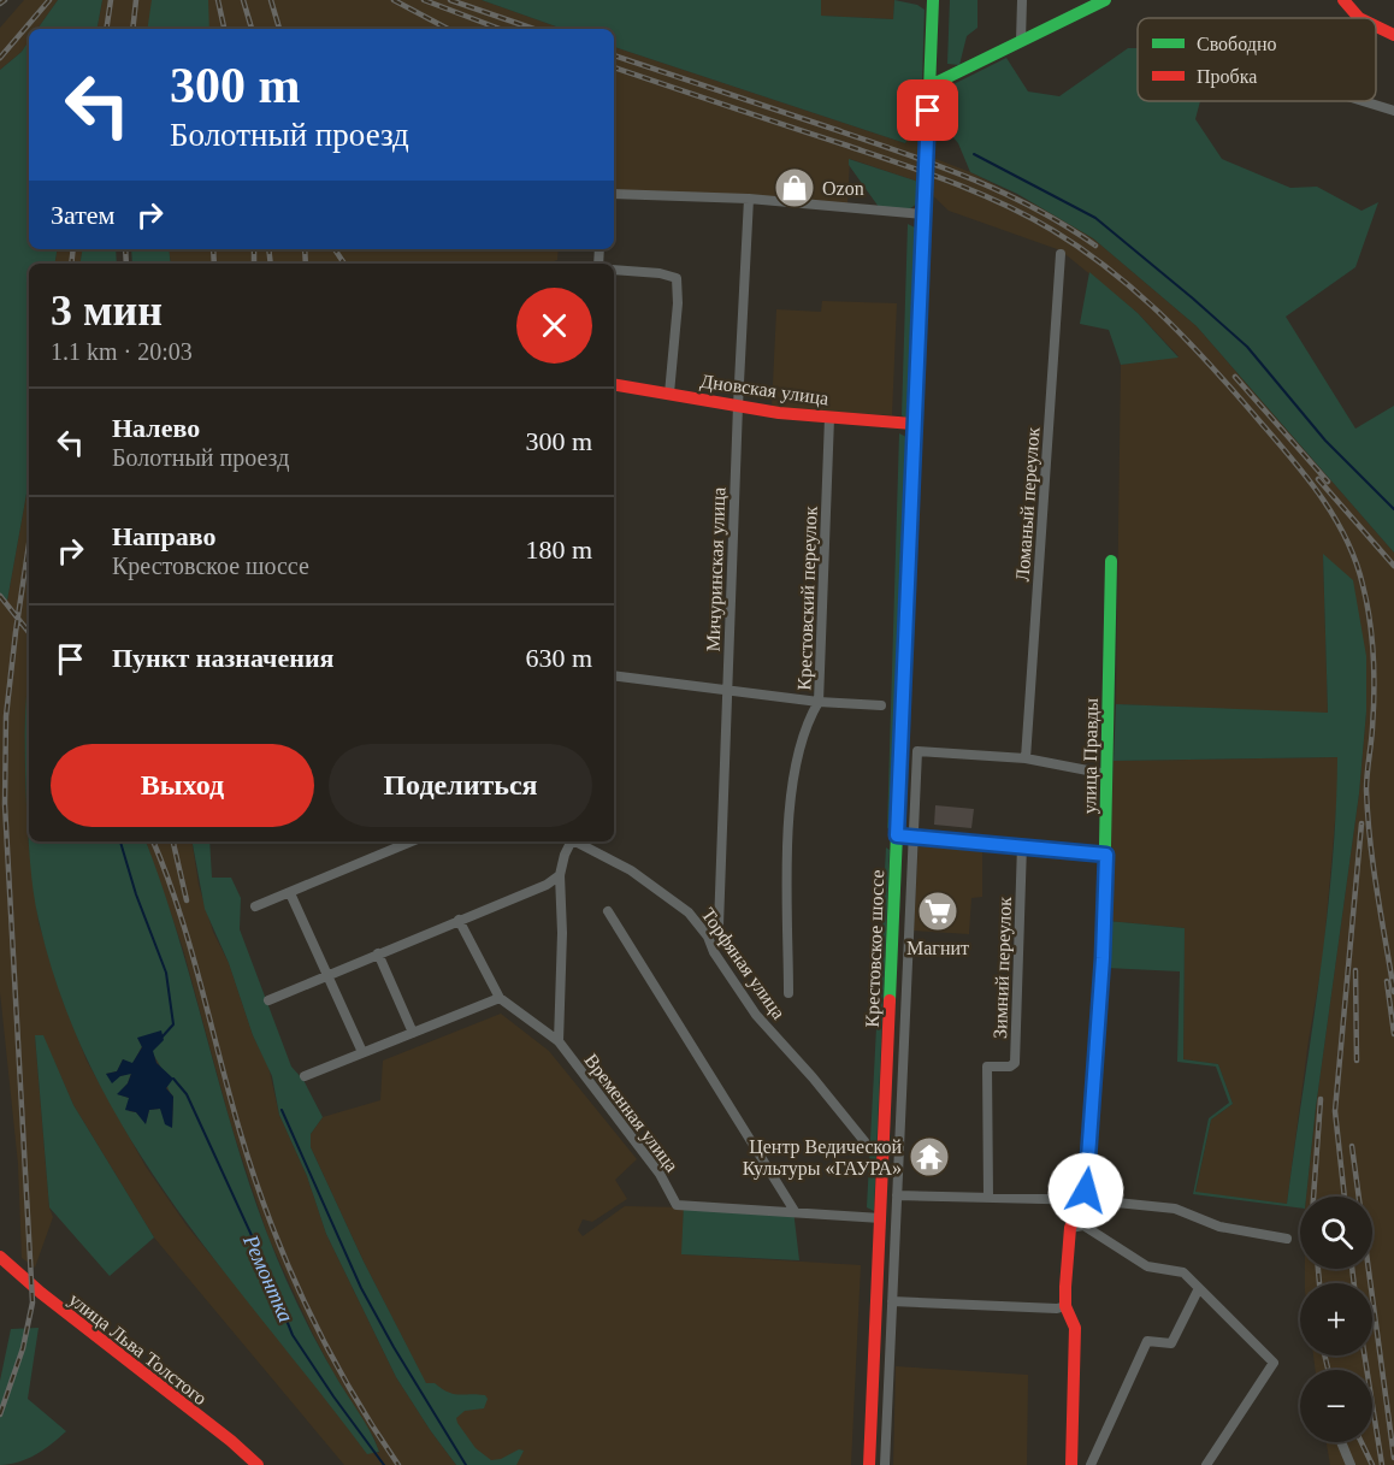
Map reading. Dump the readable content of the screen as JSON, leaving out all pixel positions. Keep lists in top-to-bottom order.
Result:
{
  "streets": {
    "main road": [
      "Дновская улица",
      "улица Правды",
      "Крестовское шоссе",
      "улица Льва Толстого"
    ],
    "street": [
      "Ломаный переулок",
      "Мичуринская улица",
      "Крестовский переулок",
      "Торфяная улица",
      "Зимний переулок",
      "Временная улица"
    ]
  },
  "crossings": [
    ["Дновская улица", "Мичуринская улица"],
    ["Дновская улица", "Крестовский переулок"],
    ["Дновская улица", "Крестовское шоссе"],
    ["Мичуринская улица", "Торфяная улица"],
    ["Крестовское шоссе", "Временная улица"]
  ],
  "water": ["Ремонтка"],
  "places": {
    "shop": ["Ozon"],
    "supermarket": ["Магнит"],
    "temple": ["Центр Ведической Культуры «ГАУРА»"]
  },
  "legend": ["Свободно", "Пробка"],
  "page": {
    "turn": ["300 m", "Болотный проезд"],
    "then": "Затем",
    "heading": ["3 мин", "1.1 km · 20:03"],
    "list": [
      {
        "name": "Налево",
        "note": "Болотный проезд",
        "value": "300 m"
      },
      {
        "name": "Направо",
        "note": "Крестовское шоссе",
        "value": "180 m"
      },
      {
        "name": "Пункт назначения",
        "value": "630 m"
      }
    ],
    "buttons": ["Выход", "Поделиться"],
    "map_buttons": ["+", "−"]
  }
}
